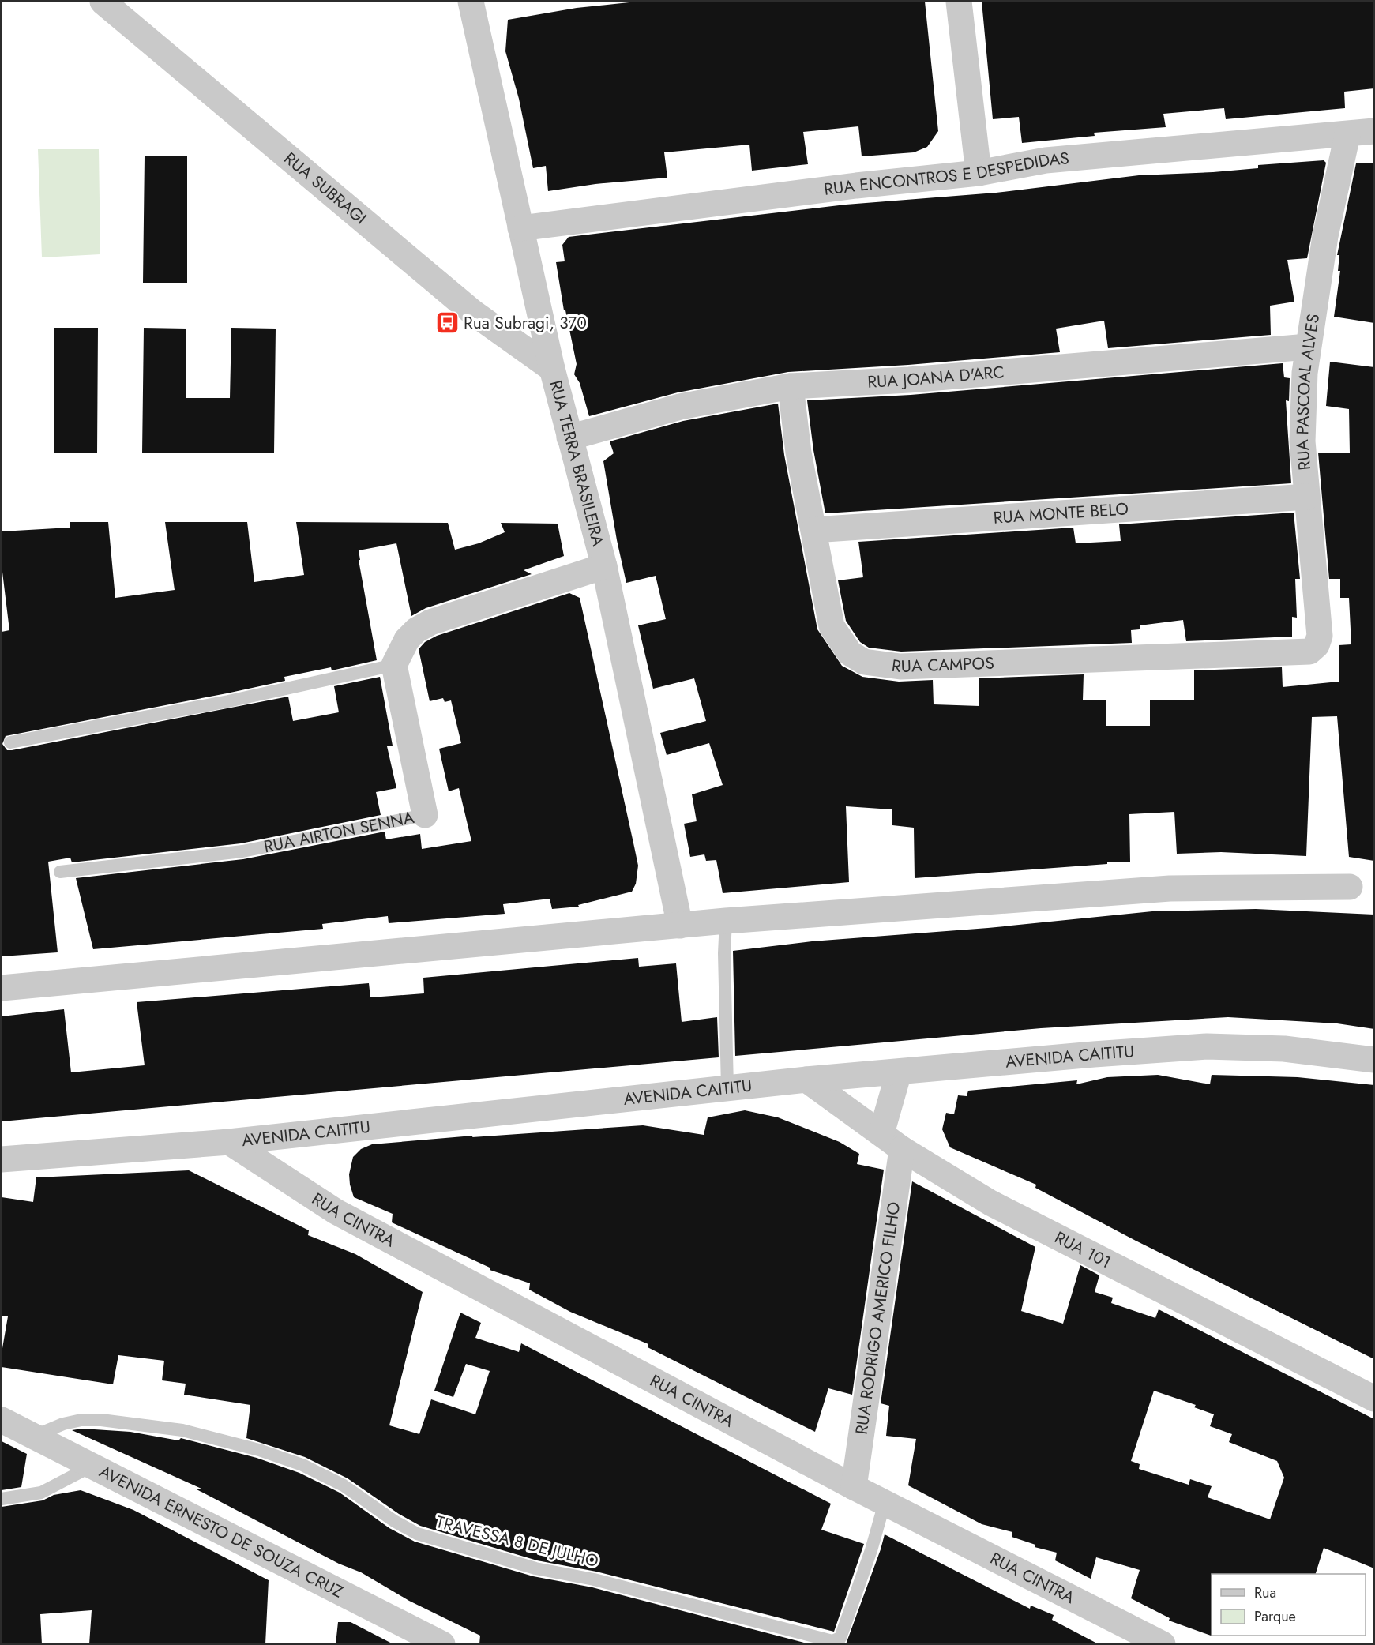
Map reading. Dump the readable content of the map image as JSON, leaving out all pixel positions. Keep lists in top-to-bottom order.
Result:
{
  "streets": {
    "street": [
      "RUA ENCONTROS E DESPEDIDAS",
      "RUA SUBRAGI",
      "RUA JOANA D'ARC",
      "RUA PASCOAL ALVES",
      "RUA TERRA BRASILEIRA",
      "RUA MONTE BELO",
      "RUA CAMPOS",
      "RUA AIRTON SENNA",
      "AVENIDA CAITITU",
      "RUA CINTRA",
      "RUA 101",
      "RUA RODRIGO AMERICO FILHO",
      "AVENIDA ERNESTO DE SOUZA CRUZ"
    ],
    "lane": ["TRAVESSA 8 DE JULHO"]
  },
  "crossings": [
    ["RUA ENCONTROS E DESPEDIDAS", "RUA PASCOAL ALVES"],
    ["RUA ENCONTROS E DESPEDIDAS", "RUA TERRA BRASILEIRA"],
    ["RUA SUBRAGI", "RUA TERRA BRASILEIRA"],
    ["RUA JOANA D'ARC", "RUA PASCOAL ALVES"],
    ["RUA JOANA D'ARC", "RUA TERRA BRASILEIRA"],
    ["RUA JOANA D'ARC", "RUA CAMPOS"],
    ["RUA PASCOAL ALVES", "RUA MONTE BELO"],
    ["RUA PASCOAL ALVES", "RUA CAMPOS"],
    ["RUA MONTE BELO", "RUA CAMPOS"],
    ["AVENIDA CAITITU", "RUA CINTRA"],
    ["AVENIDA CAITITU", "RUA 101"],
    ["RUA CINTRA", "RUA RODRIGO AMERICO FILHO"],
    ["RUA CINTRA", "TRAVESSA 8 DE JULHO"],
    ["RUA 101", "RUA RODRIGO AMERICO FILHO"],
    ["AVENIDA ERNESTO DE SOUZA CRUZ", "TRAVESSA 8 DE JULHO"]
  ],
  "places": {
    "bus stop": ["Rua Subragi, 370"]
  },
  "legend": ["Rua", "Parque"]
}
